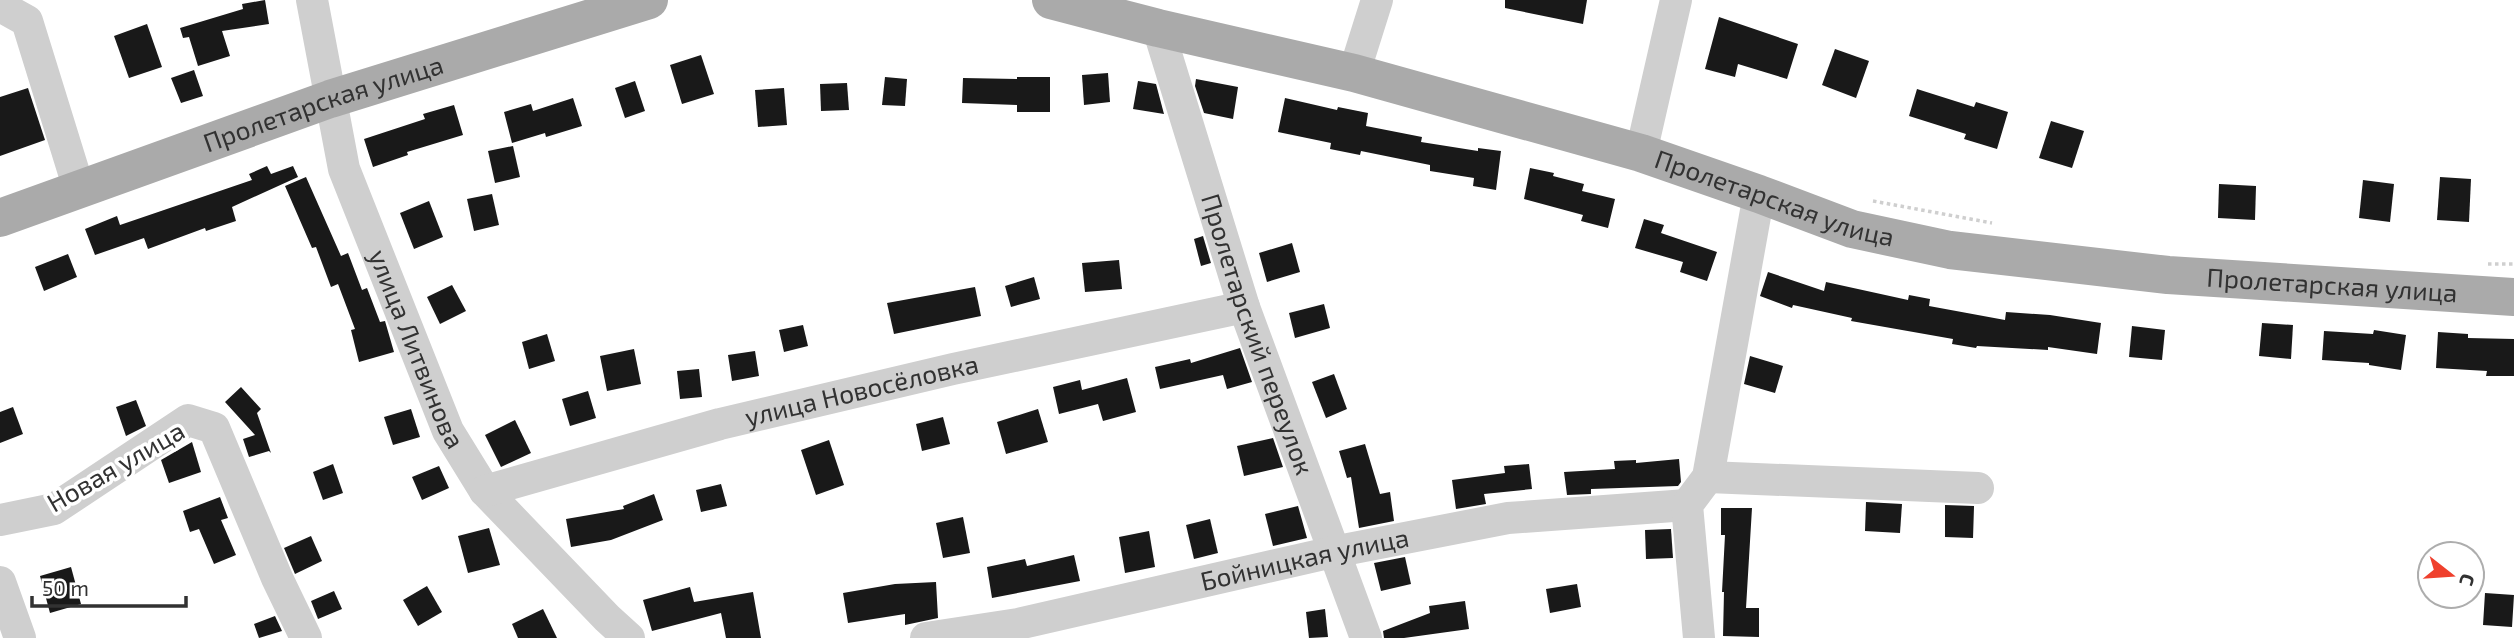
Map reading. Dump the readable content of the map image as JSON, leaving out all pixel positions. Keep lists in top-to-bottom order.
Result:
{
  "streets": {
    "main road": ["Пролетарская улица"],
    "street": [
      "Пролетарский переулок",
      "улица Литвинова",
      "улица Новосёловка",
      "Новая улица",
      "Бойницкая улица"
    ]
  },
  "crossings": [
    ["Пролетарская улица", "Пролетарский переулок"],
    ["Пролетарская улица", "улица Литвинова"],
    ["Пролетарский переулок", "улица Новосёловка"],
    ["Пролетарский переулок", "Бойницкая улица"],
    ["улица Литвинова", "улица Новосёловка"]
  ],
  "scale_bar": "50 m",
  "north": "right"
}
